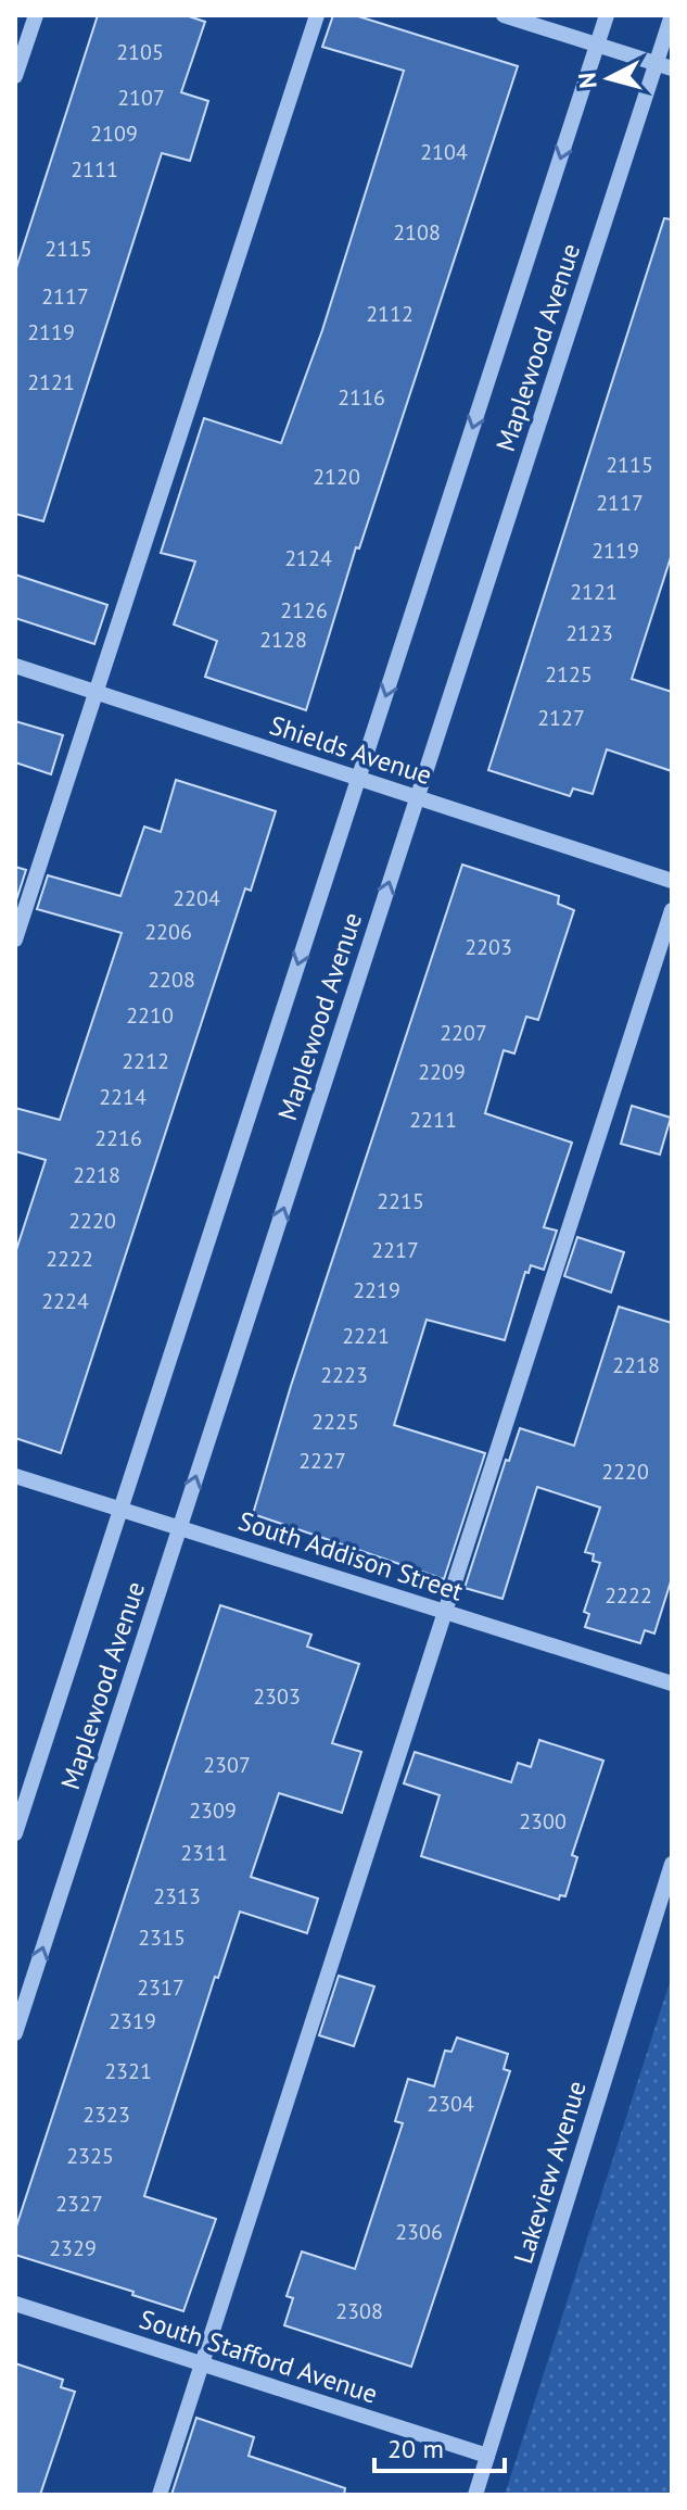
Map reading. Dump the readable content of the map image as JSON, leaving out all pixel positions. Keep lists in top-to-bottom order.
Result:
{
  "streets": {
    "street": [
      "Maplewood Avenue",
      "Shields Avenue",
      "South Addison Street",
      "Lakeview Avenue",
      "South Stafford Avenue"
    ]
  },
  "crossings": [
    ["Maplewood Avenue", "Shields Avenue"],
    ["Maplewood Avenue", "South Addison Street"],
    ["Lakeview Avenue", "South Stafford Avenue"]
  ],
  "house_numbers": [
    "2105",
    "2107",
    "2109",
    "2104",
    "2111",
    "2108",
    "2115",
    "2117",
    "2112",
    "2119",
    "2121",
    "2116",
    "2115",
    "2120",
    "2117",
    "2119",
    "2124",
    "2121",
    "2126",
    "2123",
    "2128",
    "2125",
    "2127",
    "2204",
    "2206",
    "2203",
    "2208",
    "2210",
    "2207",
    "2212",
    "2209",
    "2214",
    "2211",
    "2216",
    "2218",
    "2215",
    "2220",
    "2217",
    "2222",
    "2219",
    "2224",
    "2221",
    "2218",
    "2223",
    "2225",
    "2227",
    "2220",
    "2222",
    "2303",
    "2307",
    "2309",
    "2300",
    "2311",
    "2313",
    "2315",
    "2317",
    "2319",
    "2321",
    "2304",
    "2323",
    "2325",
    "2327",
    "2306",
    "2329",
    "2308"
  ],
  "scale_bar": "20 m",
  "north": "left"
}
